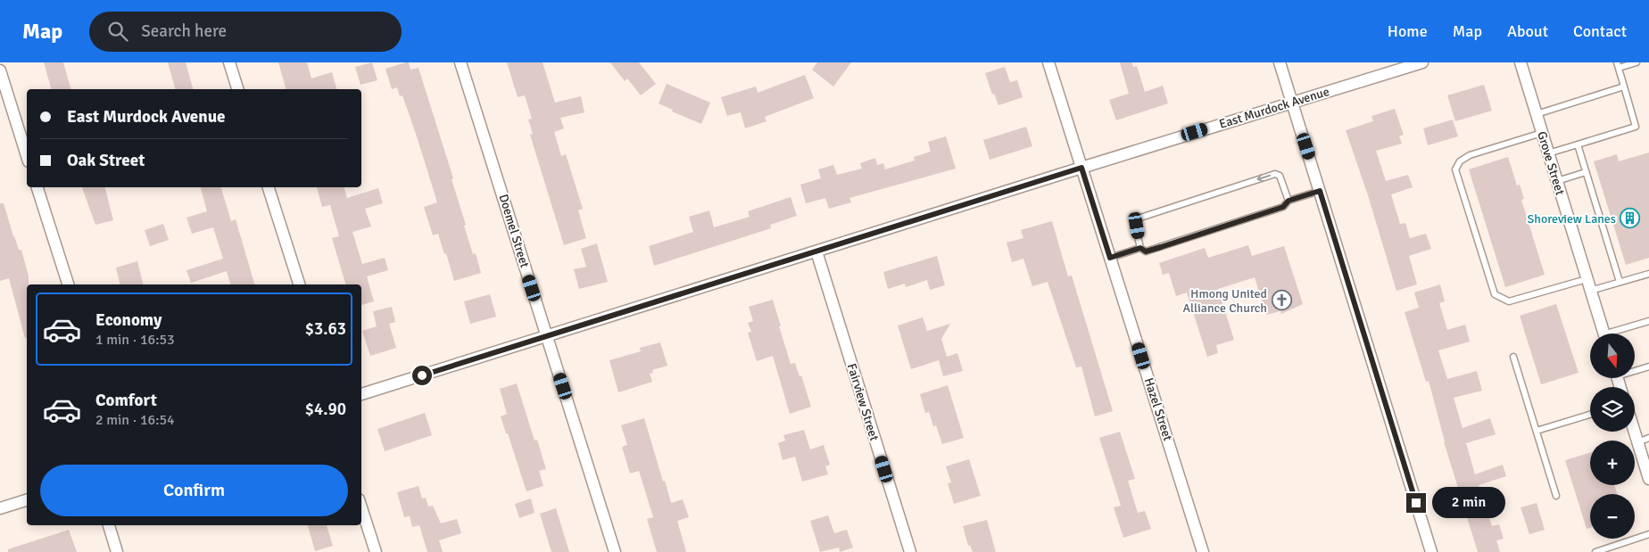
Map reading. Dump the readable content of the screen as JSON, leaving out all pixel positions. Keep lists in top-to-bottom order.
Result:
{
  "streets": {
    "street": [
      "East Murdock Avenue",
      "Grove Street",
      "Doemel Street",
      "Fairview Street",
      "Hazel Street"
    ]
  },
  "crossings": [
    ["East Murdock Avenue", "Doemel Street"],
    ["East Murdock Avenue", "Fairview Street"],
    ["East Murdock Avenue", "Hazel Street"]
  ],
  "places": {
    "building": ["Shoreview Lanes"],
    "church": ["Hmong United Alliance Church"]
  },
  "north": "bottom",
  "page": {
    "header": "Map",
    "search": "Search here",
    "nav": [
      "Home",
      "Map",
      "About",
      "Contact"
    ],
    "banner": ["East Murdock Avenue", "Oak Street"],
    "list": [
      {
        "name": "Economy",
        "note": "1 min · 16:53",
        "value": "$3.63"
      },
      {
        "name": "Comfort",
        "note": "2 min · 16:54",
        "value": "$4.90"
      }
    ],
    "map_buttons": ["+", "−"],
    "buttons": "Confirm",
    "bubble": "2 min"
  }
}
